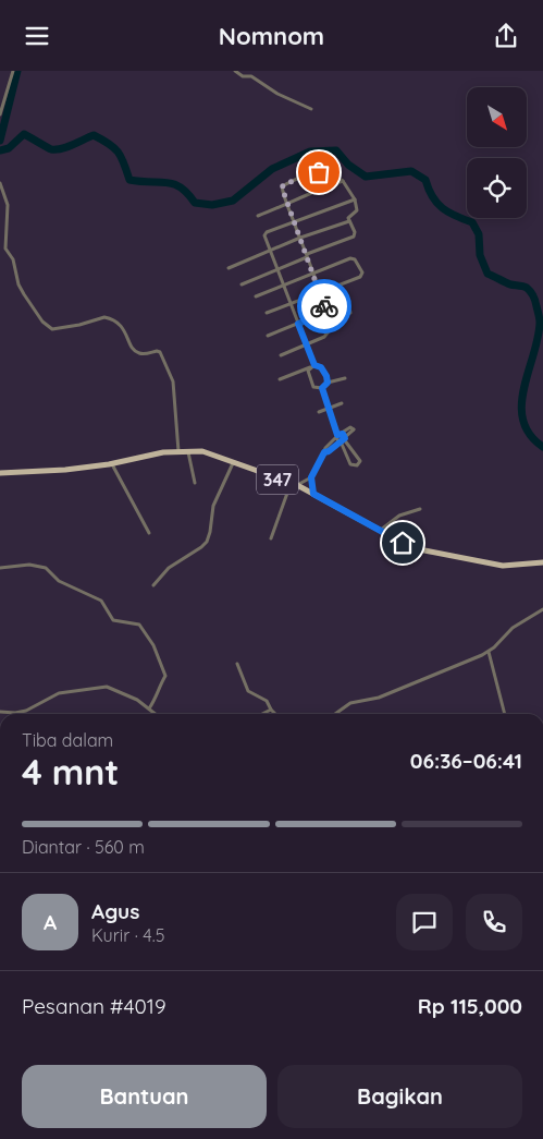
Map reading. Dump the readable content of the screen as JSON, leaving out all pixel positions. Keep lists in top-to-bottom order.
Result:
{
  "streets": {
    "main road": ["347"]
  },
  "north": "bottom right",
  "page": {
    "header": "Nomnom",
    "heading": ["4 mnt", "Tiba dalam", "06:36–06:41"],
    "panel": [
      "Agus",
      "Kurir · 4.5",
      "Pesanan #4019",
      "Rp 115,000"
    ],
    "bar": "Diantar · 560 m",
    "round": "A",
    "buttons": ["Bantuan", "Bagikan"]
  }
}
